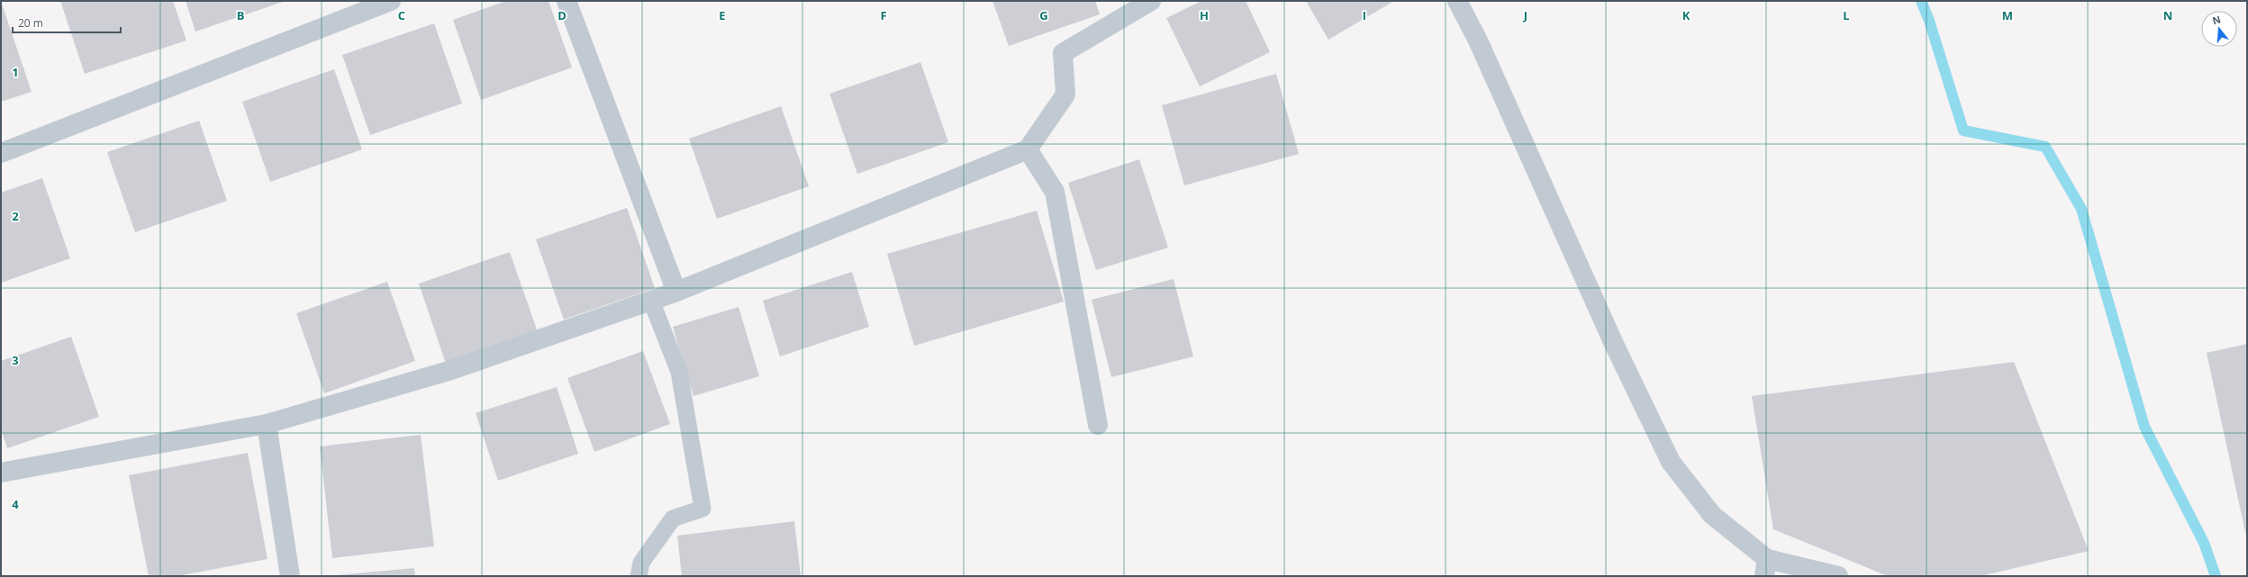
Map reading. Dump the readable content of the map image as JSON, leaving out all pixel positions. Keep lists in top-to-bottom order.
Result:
{
  "scale_bar": "20 m",
  "north": "top",
  "grid": {
    "columns": [
      "B",
      "C",
      "D",
      "E",
      "F",
      "G",
      "H",
      "I",
      "J",
      "K",
      "L",
      "M",
      "N"
    ],
    "rows": [
      "1",
      "2",
      "3",
      "4"
    ]
  }
}
